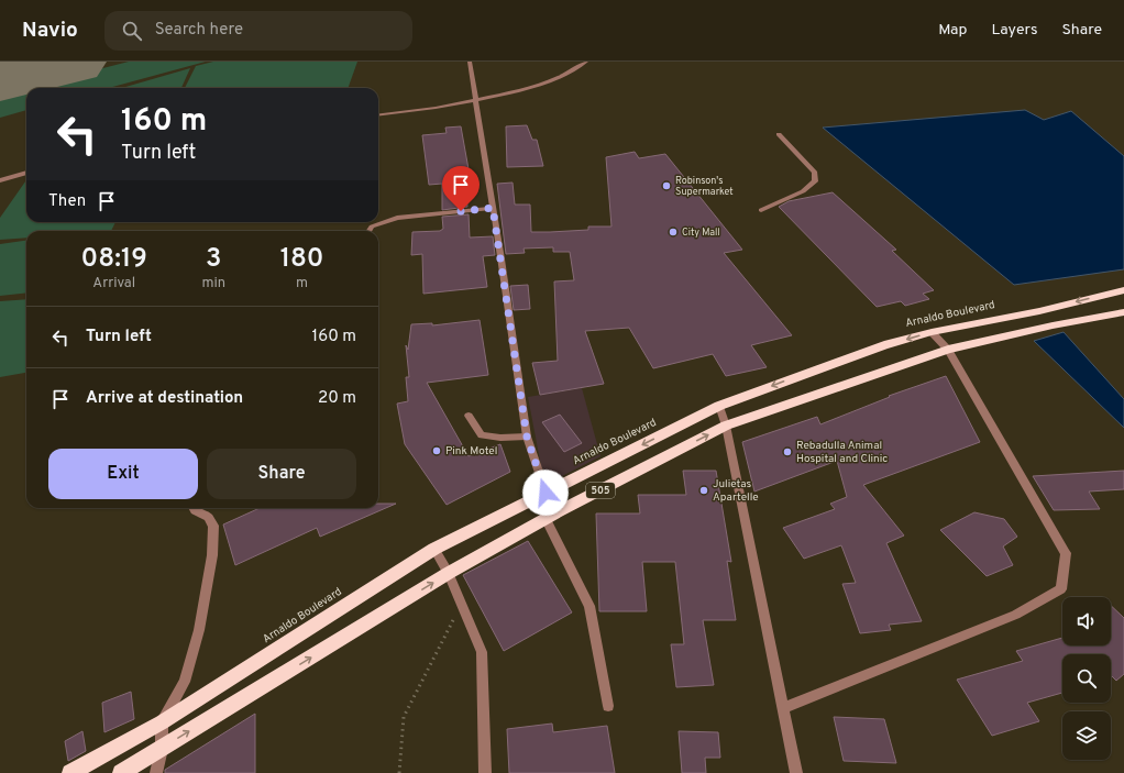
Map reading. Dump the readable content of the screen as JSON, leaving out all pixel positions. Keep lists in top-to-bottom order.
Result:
{
  "streets": {
    "highway": ["Arnaldo Boulevard", "505"]
  },
  "places": [
    "Robinson's Supermarket",
    "City Mall",
    "Pink Motel",
    "Rebadulla Animal Hospital and Clinic",
    "Julietas Apartelle"
  ],
  "page": {
    "header": "Navio",
    "search": "Search here",
    "nav": ["Map", "Layers", "Share"],
    "turn": ["160 m", "Turn left"],
    "then": "Then",
    "eta": [
      "08:19",
      "Arrival",
      "3",
      "min",
      "180",
      "m"
    ],
    "list": [
      {
        "name": "Turn left",
        "value": "160 m"
      },
      {
        "name": "Arrive at destination",
        "value": "20 m"
      }
    ],
    "buttons": ["Exit", "Share"]
  }
}
